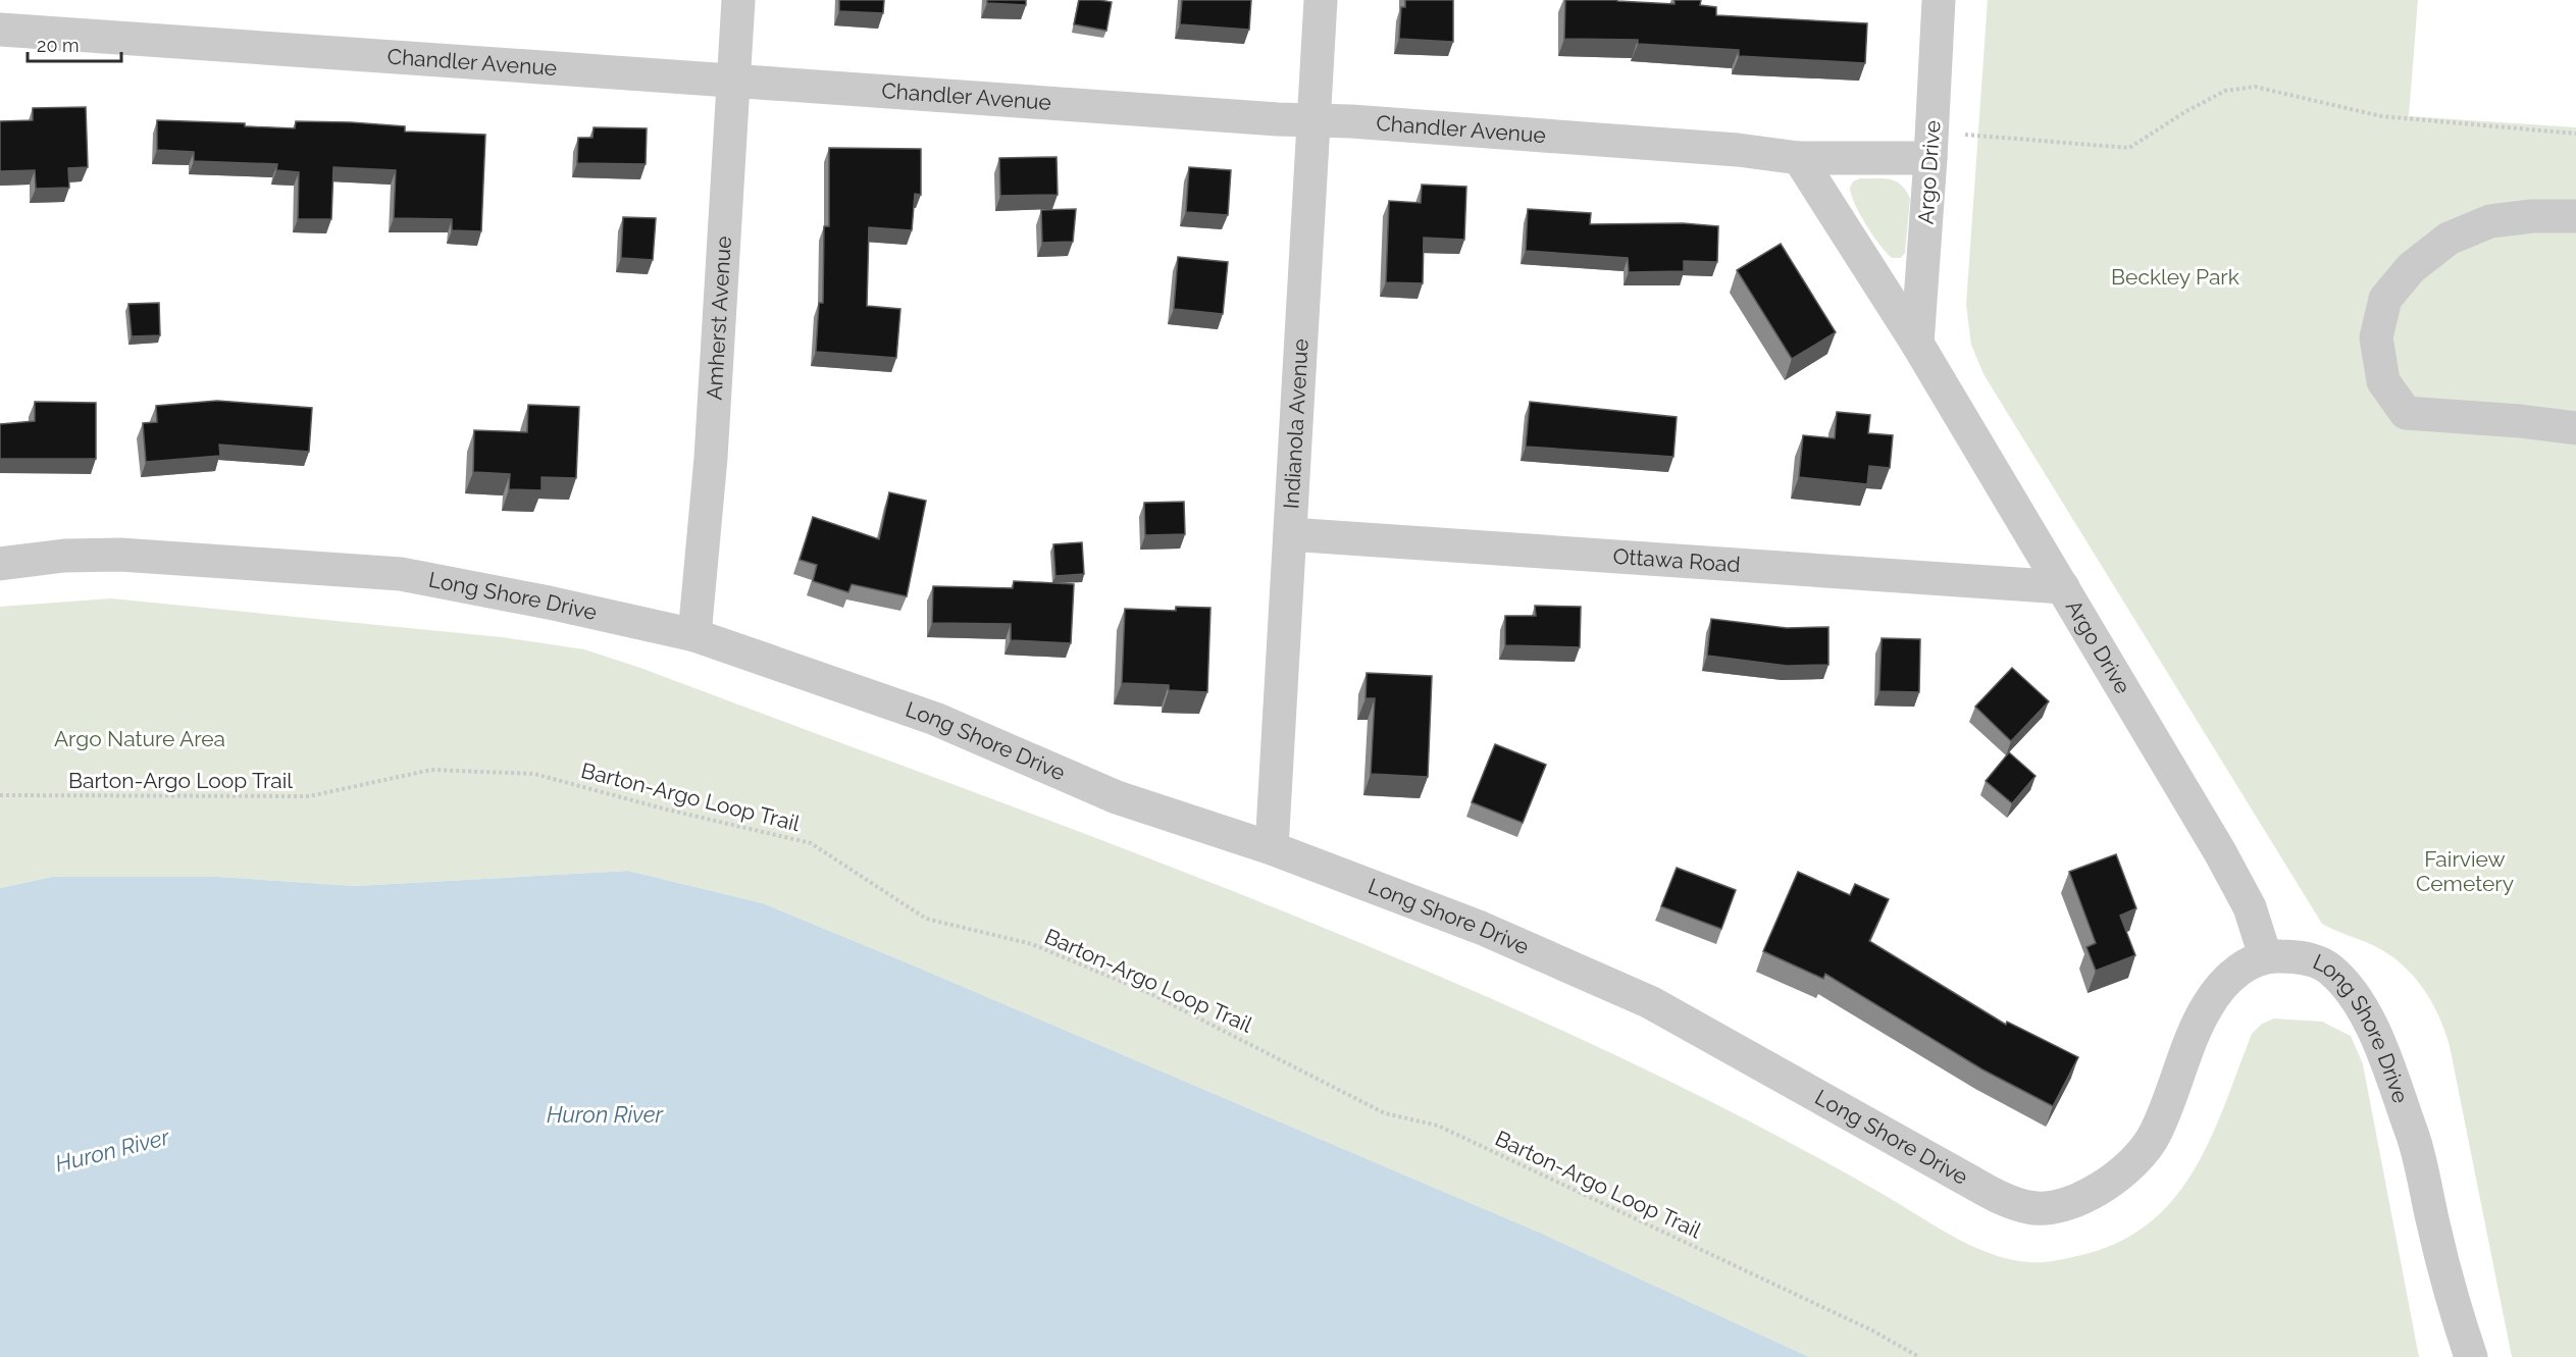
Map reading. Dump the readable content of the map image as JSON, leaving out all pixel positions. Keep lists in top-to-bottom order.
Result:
{
  "streets": {
    "street": [
      "Chandler Avenue",
      "Argo Drive",
      "Amherst Avenue",
      "Indianola Avenue",
      "Ottawa Road",
      "Long Shore Drive"
    ],
    "path": ["Barton-Argo Loop Trail"]
  },
  "crossings": [
    ["Chandler Avenue", "Argo Drive"],
    ["Chandler Avenue", "Amherst Avenue"],
    ["Chandler Avenue", "Indianola Avenue"],
    ["Argo Drive", "Ottawa Road"],
    ["Argo Drive", "Long Shore Drive"],
    ["Amherst Avenue", "Long Shore Drive"],
    ["Indianola Avenue", "Ottawa Road"],
    ["Indianola Avenue", "Long Shore Drive"]
  ],
  "water": ["Huron River"],
  "parks": ["Beckley Park", "Argo Nature Area", "Fairview Cemetery"],
  "scale_bar": "20 m"
}
